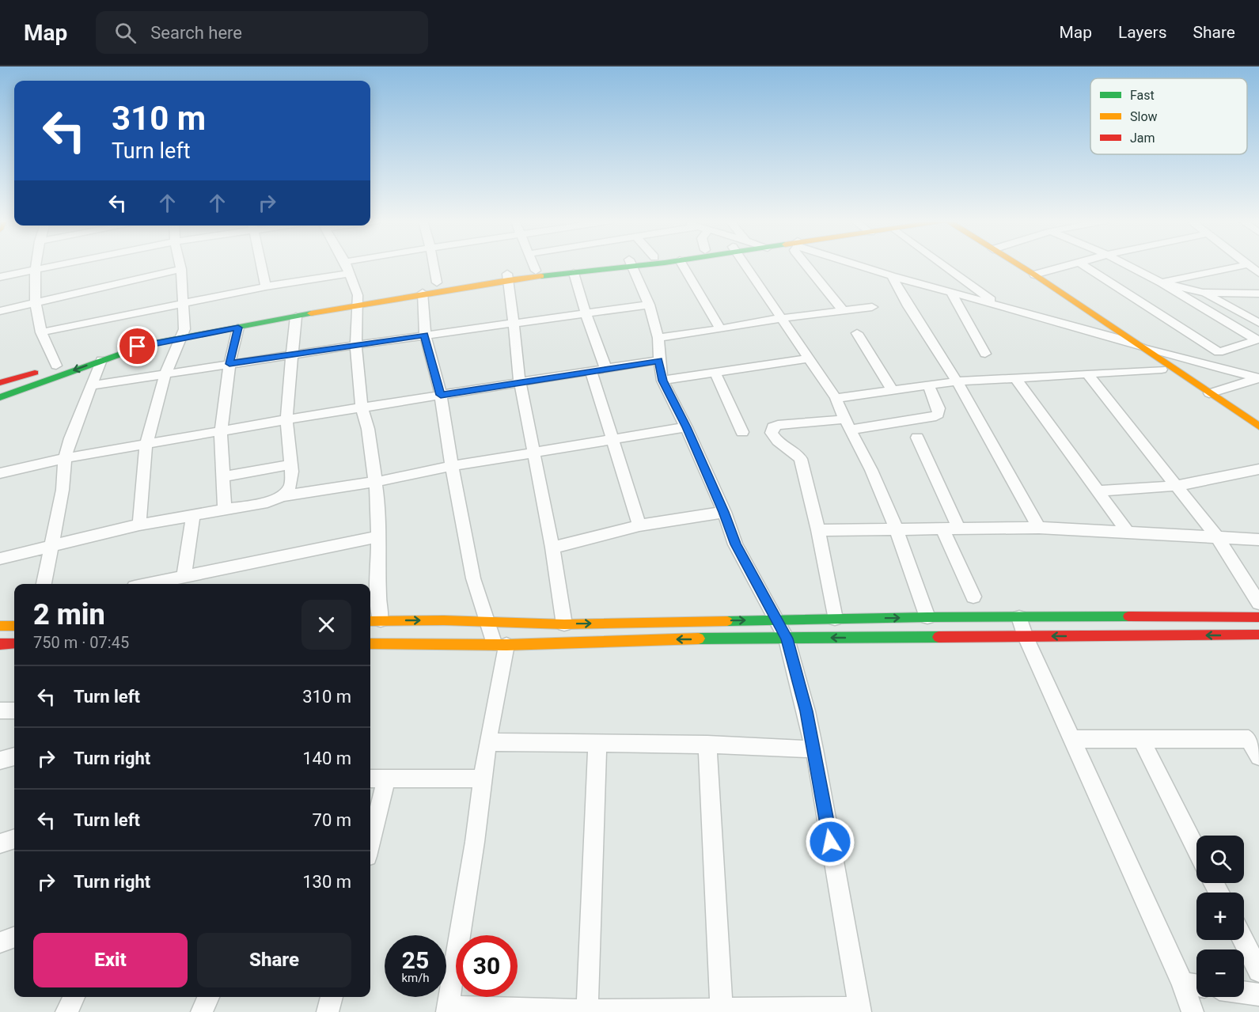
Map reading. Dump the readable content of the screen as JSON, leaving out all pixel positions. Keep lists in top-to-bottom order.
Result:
{
  "legend": ["Fast", "Slow", "Jam"],
  "page": {
    "header": "Map",
    "search": "Search here",
    "nav": ["Map", "Layers", "Share"],
    "turn": ["310 m", "Turn left"],
    "heading": ["2 min", "750 m · 07:45"],
    "list": [
      {
        "name": "Turn left",
        "value": "310 m"
      },
      {
        "name": "Turn right",
        "value": "140 m"
      },
      {
        "name": "Turn left",
        "value": "70 m"
      },
      {
        "name": "Turn right",
        "value": "130 m"
      }
    ],
    "map_buttons": ["+", "−"],
    "buttons": ["Exit", "Share"],
    "speed": "25 km/h",
    "limit": "30"
  }
}
